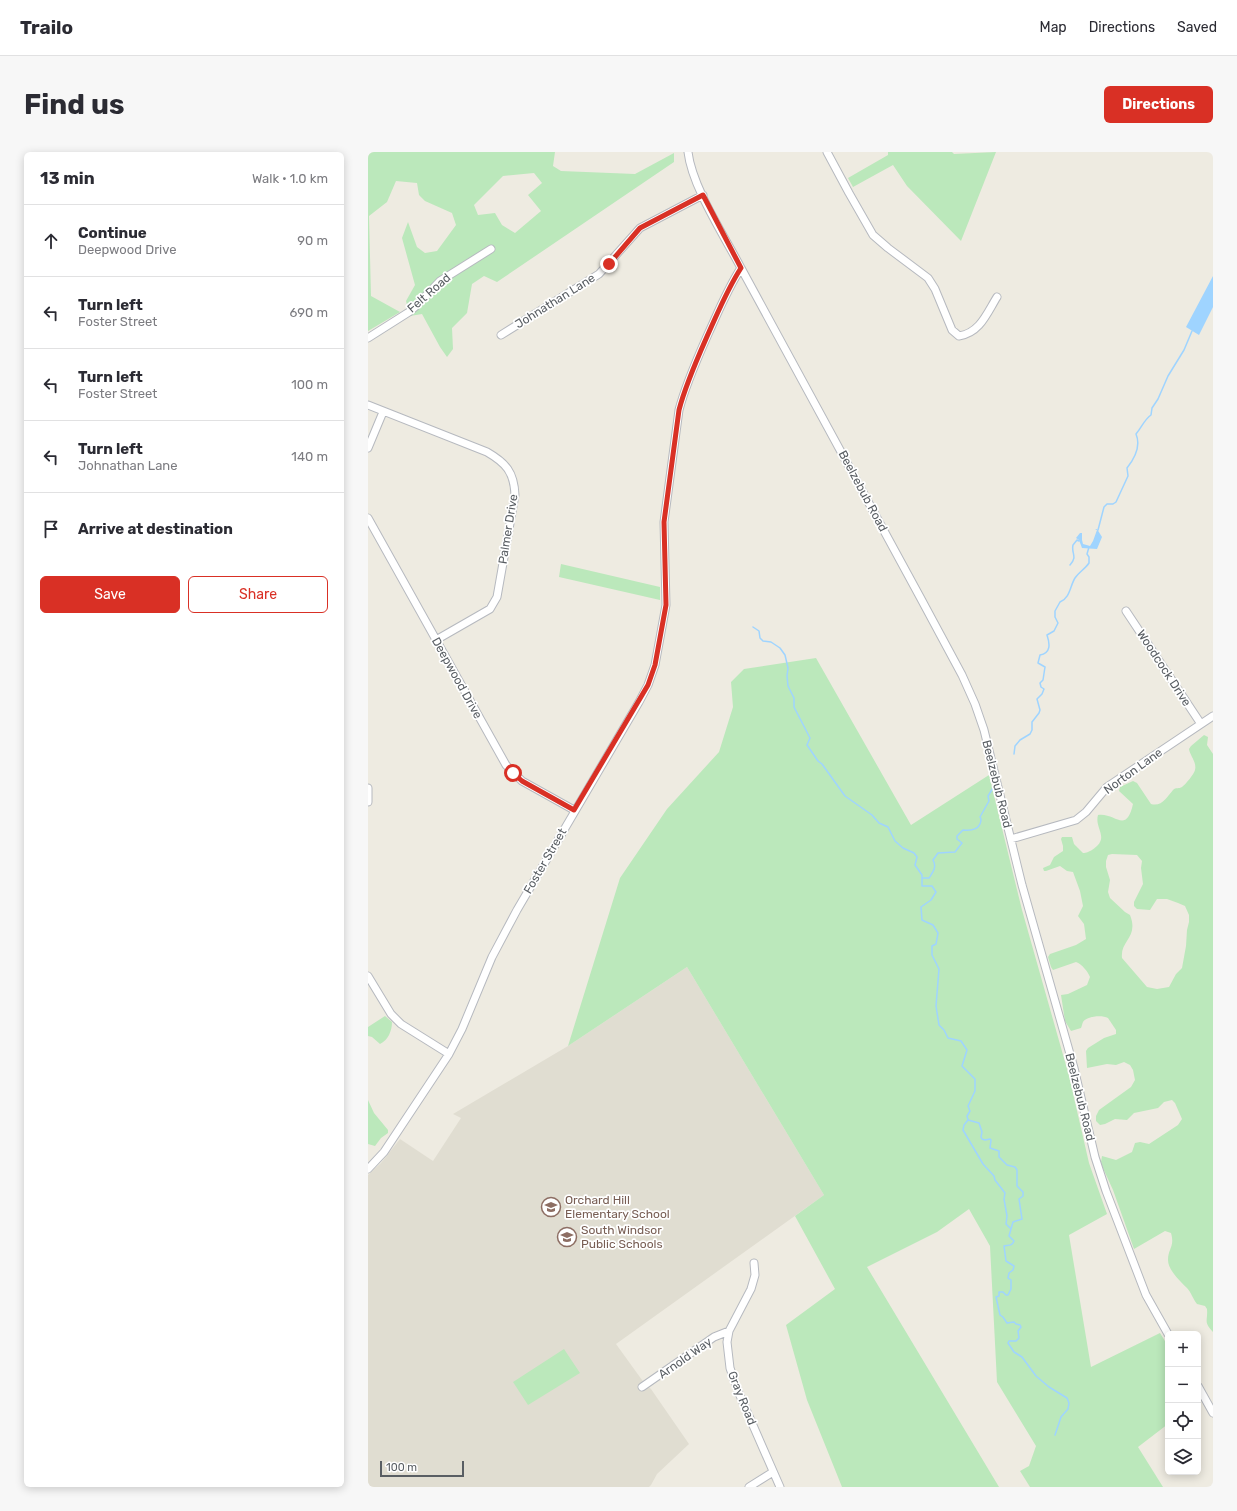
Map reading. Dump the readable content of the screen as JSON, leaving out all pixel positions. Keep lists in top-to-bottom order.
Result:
{
  "streets": {
    "street": [
      "Felt Road",
      "Johnathan Lane",
      "Beelzebub Road",
      "Palmer Drive",
      "Woodcock Drive",
      "Deepwood Drive",
      "Norton Lane",
      "Foster Street",
      "Arnold Way",
      "Gray Road"
    ]
  },
  "crossings": [
    ["Beelzebub Road", "Norton Lane"],
    ["Beelzebub Road", "Foster Street"],
    ["Palmer Drive", "Deepwood Drive"],
    ["Woodcock Drive", "Norton Lane"],
    ["Deepwood Drive", "Foster Street"],
    ["Arnold Way", "Gray Road"]
  ],
  "places": {
    "school or university": ["Orchard Hill Elementary School", "South Windsor Public Schools"]
  },
  "scale_bar": "100 m",
  "page": {
    "header": "Trailo",
    "nav": ["Map", "Directions", "Saved"],
    "buttons": [
      "Directions",
      ["Save", "Share"]
    ],
    "title": "Find us",
    "heading": ["13 min", "Walk · 1.0 km"],
    "list": [
      ["Continue", "Deepwood Drive", "90 m"],
      ["Turn left", "Foster Street", "690 m"],
      ["Turn left", "Foster Street", "100 m"],
      ["Turn left", "Johnathan Lane", "140 m"],
      "Arrive at destination"
    ],
    "map_buttons": ["+", "−"],
    "scale": "100 m"
  }
}
